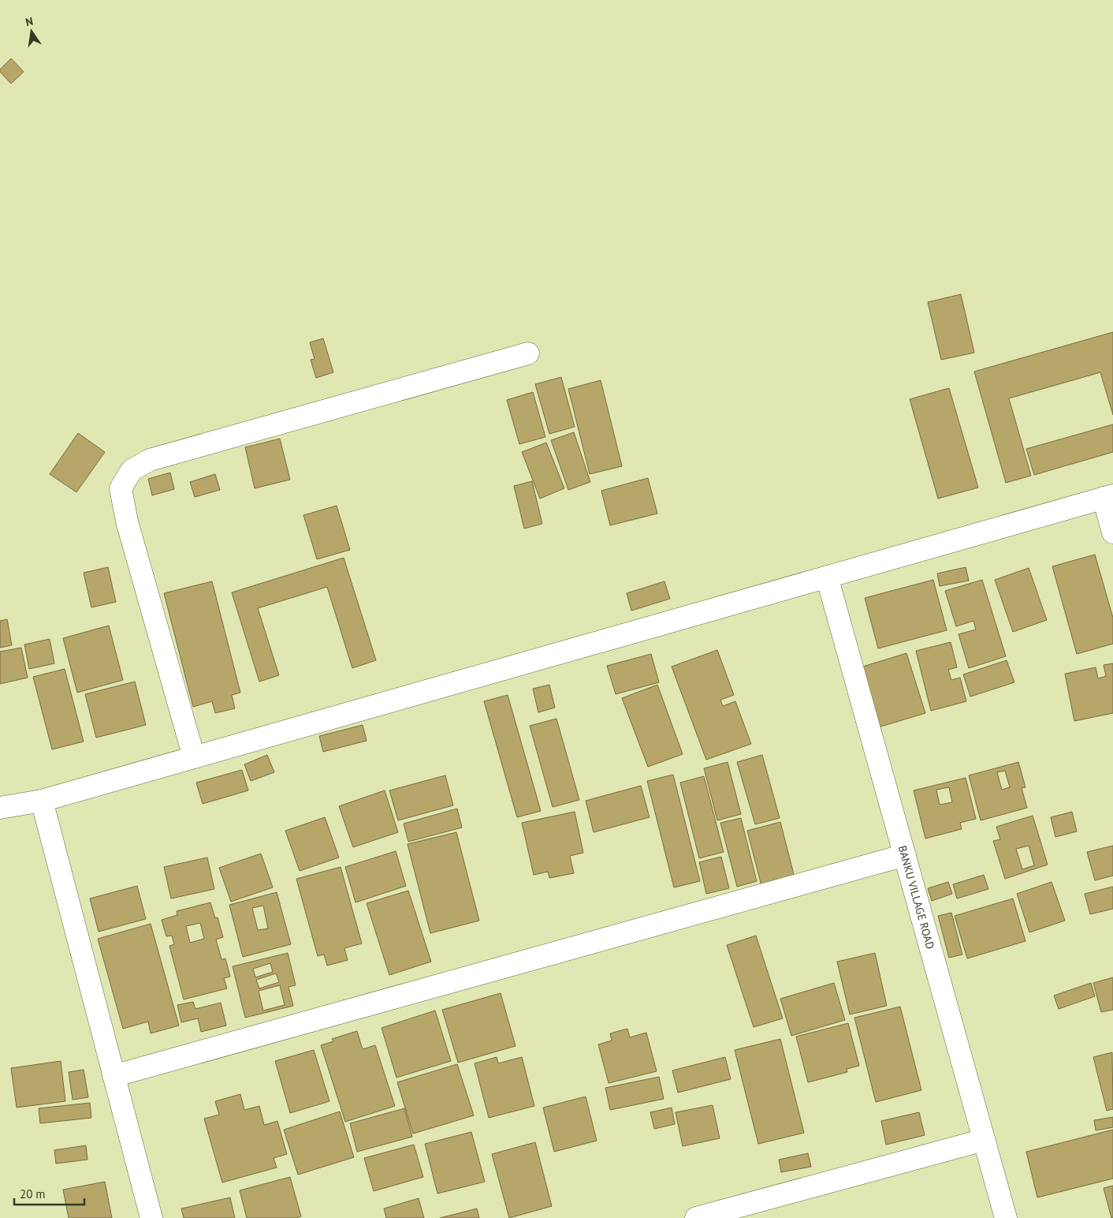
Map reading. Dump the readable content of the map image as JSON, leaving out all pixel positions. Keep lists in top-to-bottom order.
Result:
{
  "streets": {
    "street": ["BANKU VILLAGE ROAD"]
  },
  "scale_bar": "20 m",
  "north": "top"
}
